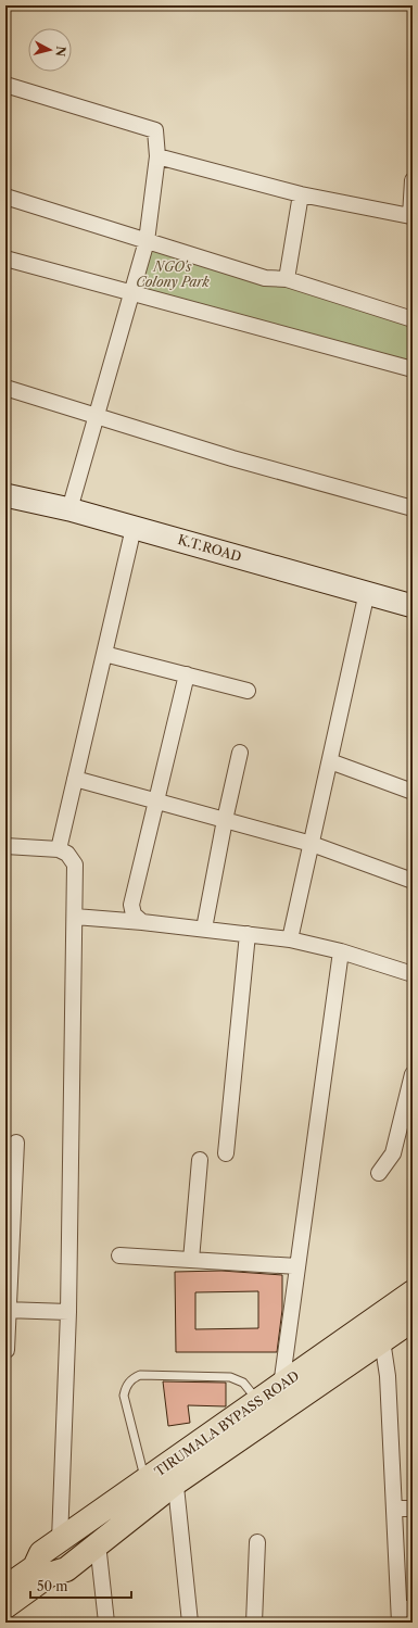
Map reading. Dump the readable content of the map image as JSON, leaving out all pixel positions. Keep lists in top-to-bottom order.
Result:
{
  "streets": {
    "main road": ["K.T.ROAD", "TIRUMALA BYPASS ROAD"]
  },
  "parks": ["NGO's Colony Park"],
  "scale_bar": "50 m",
  "north": "right"
}
